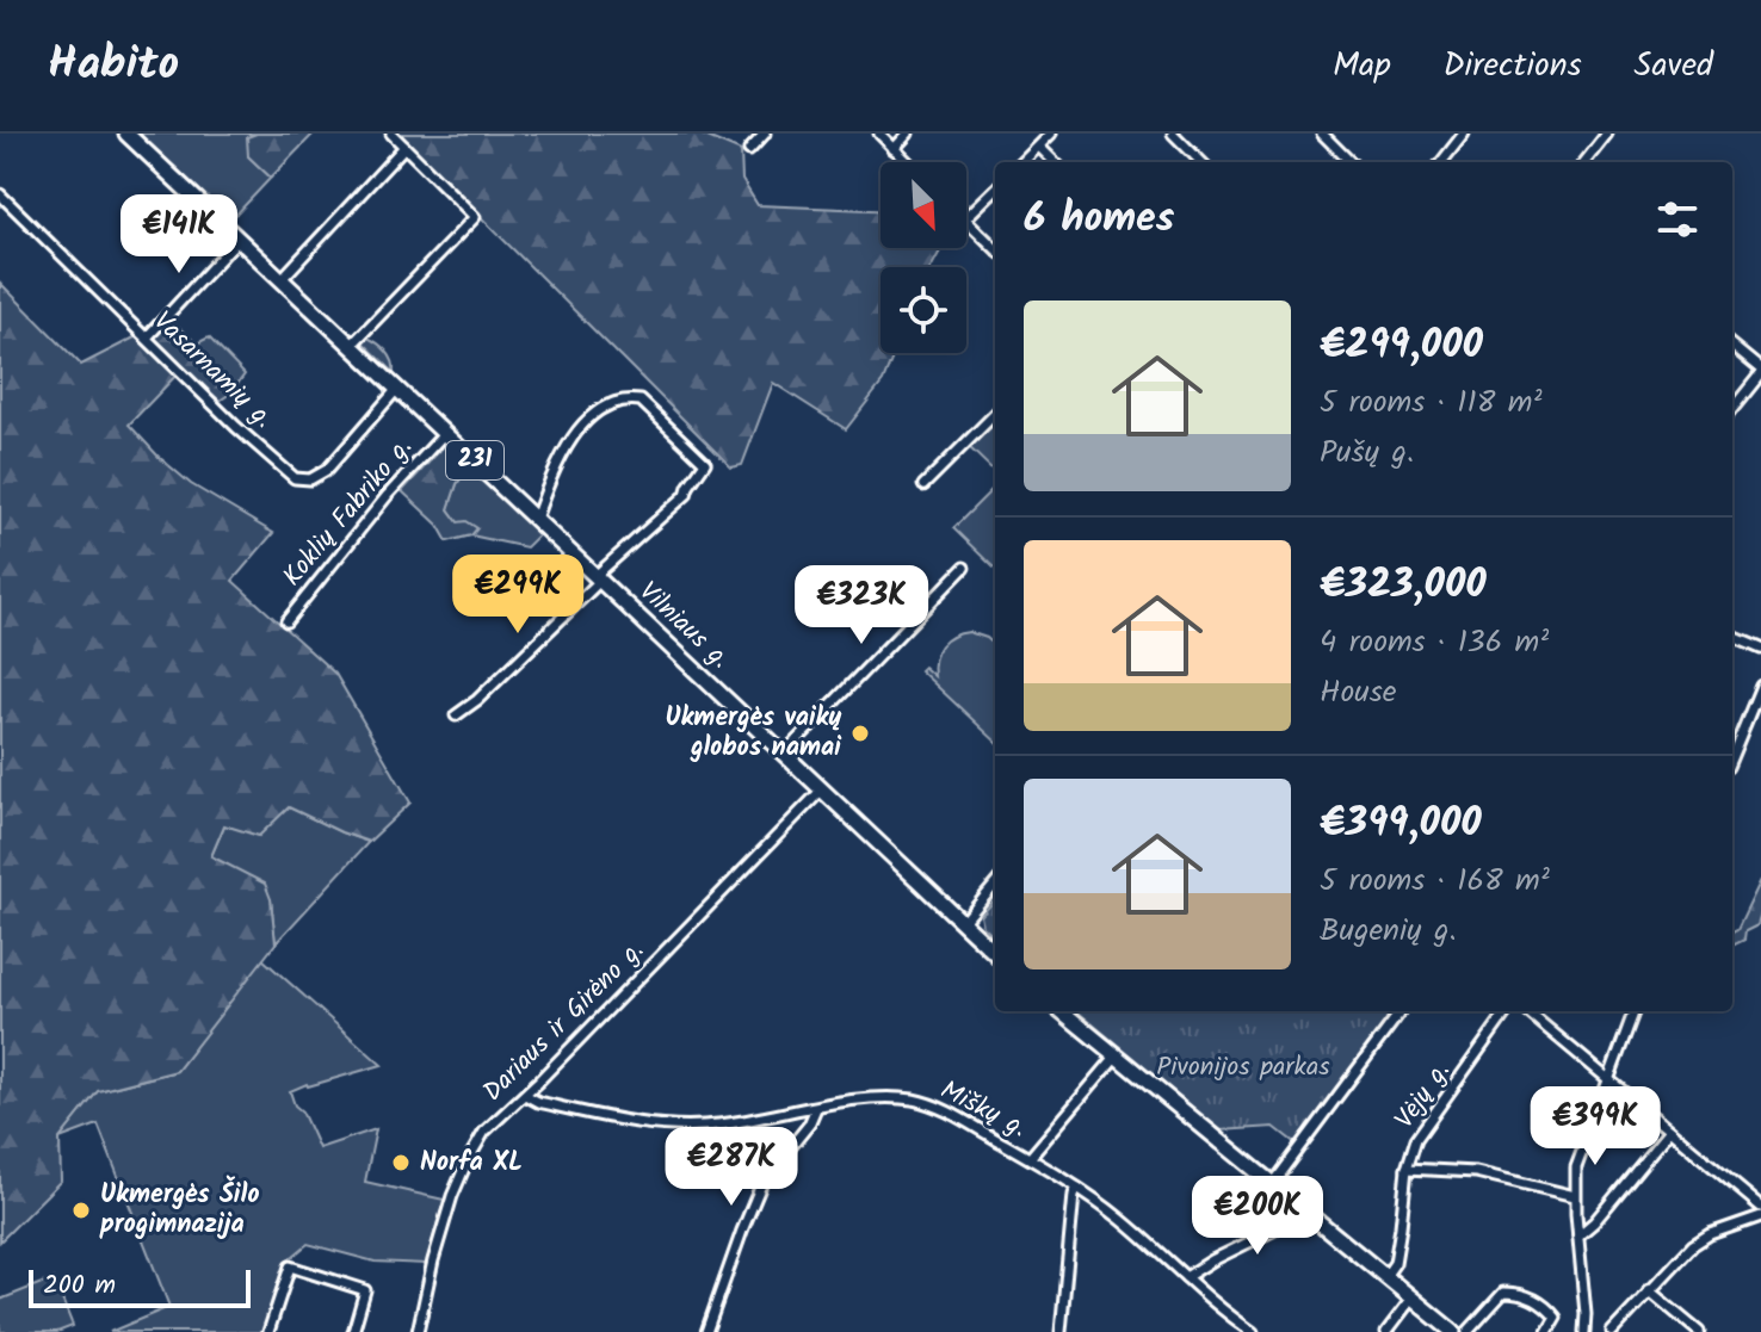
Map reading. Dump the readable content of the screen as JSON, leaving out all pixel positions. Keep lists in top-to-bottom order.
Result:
{
  "streets": {
    "main road": ["231", "Vilniaus g."],
    "street": [
      "Vasarnamių g.",
      "Koklių Fabriko g.",
      "Dariaus ir Girėno g.",
      "Vėjų g.",
      "Miškų g."
    ]
  },
  "crossings": [
    ["Vasarnamių g.", "Vilniaus g."],
    ["Koklių Fabriko g.", "Vilniaus g."],
    ["Vilniaus g.", "Dariaus ir Girėno g."],
    ["Dariaus ir Girėno g.", "Miškų g."]
  ],
  "parks": ["Pivonijos parkas"],
  "places": ["Ukmergės vaikų globos namai", "Norfa XL", "Ukmergės Šilo progimnazija"],
  "scale_bar": "200 m",
  "north": "bottom right",
  "page": {
    "header": "Habito",
    "nav": ["Map", "Directions", "Saved"],
    "heading": "6 homes",
    "price": [
      "€141K",
      "€299K",
      "€323K",
      "€399K",
      "€287K",
      "€200K"
    ],
    "list": [
      {
        "name": "€299,000",
        "note": "5 rooms · 118 m² · Pušų g."
      },
      {
        "name": "€323,000",
        "note": "4 rooms · 136 m² · House"
      },
      {
        "name": "€399,000",
        "note": "5 rooms · 168 m² · Bugenių g."
      }
    ],
    "scale": "200 m"
  }
}
